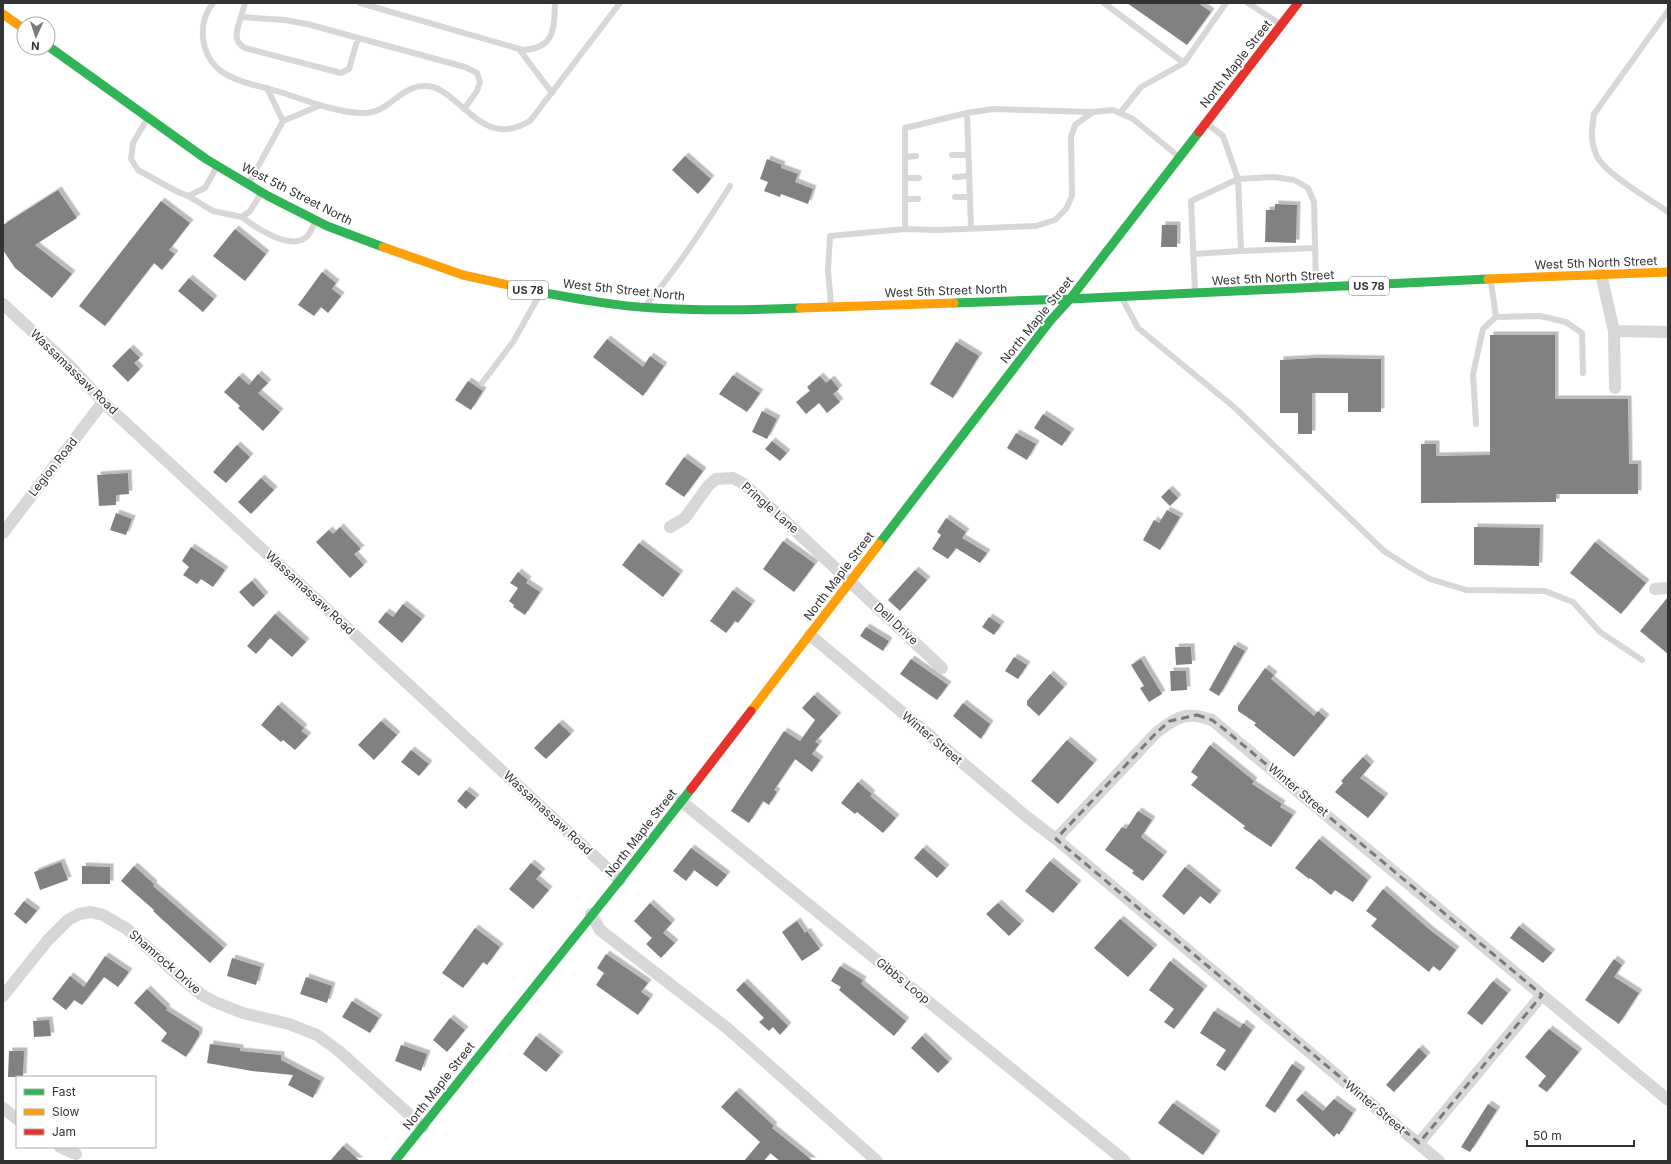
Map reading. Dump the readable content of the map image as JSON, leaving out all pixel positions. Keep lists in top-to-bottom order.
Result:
{
  "streets": {
    "main road": [
      "North Maple Street",
      "West 5th Street North",
      "West 5th North Street",
      "US 78"
    ],
    "street": [
      "Wassamassaw Road",
      "Legion Road",
      "Pringle Lane",
      "Dell Drive",
      "Winter Street",
      "Shamrock Drive",
      "Gibbs Loop"
    ]
  },
  "crossings": [
    ["North Maple Street", "West 5th Street North"],
    ["North Maple Street", "West 5th North Street"],
    ["North Maple Street", "Wassamassaw Road"],
    ["North Maple Street", "Pringle Lane"],
    ["North Maple Street", "Dell Drive"],
    ["North Maple Street", "Winter Street"],
    ["North Maple Street", "Shamrock Drive"],
    ["North Maple Street", "Gibbs Loop"],
    ["West 5th Street North", "West 5th North Street"],
    ["Wassamassaw Road", "Legion Road"],
    ["Pringle Lane", "Dell Drive"]
  ],
  "legend": ["Fast", "Slow", "Jam"],
  "scale_bar": "50 m",
  "north": "bottom"
}
